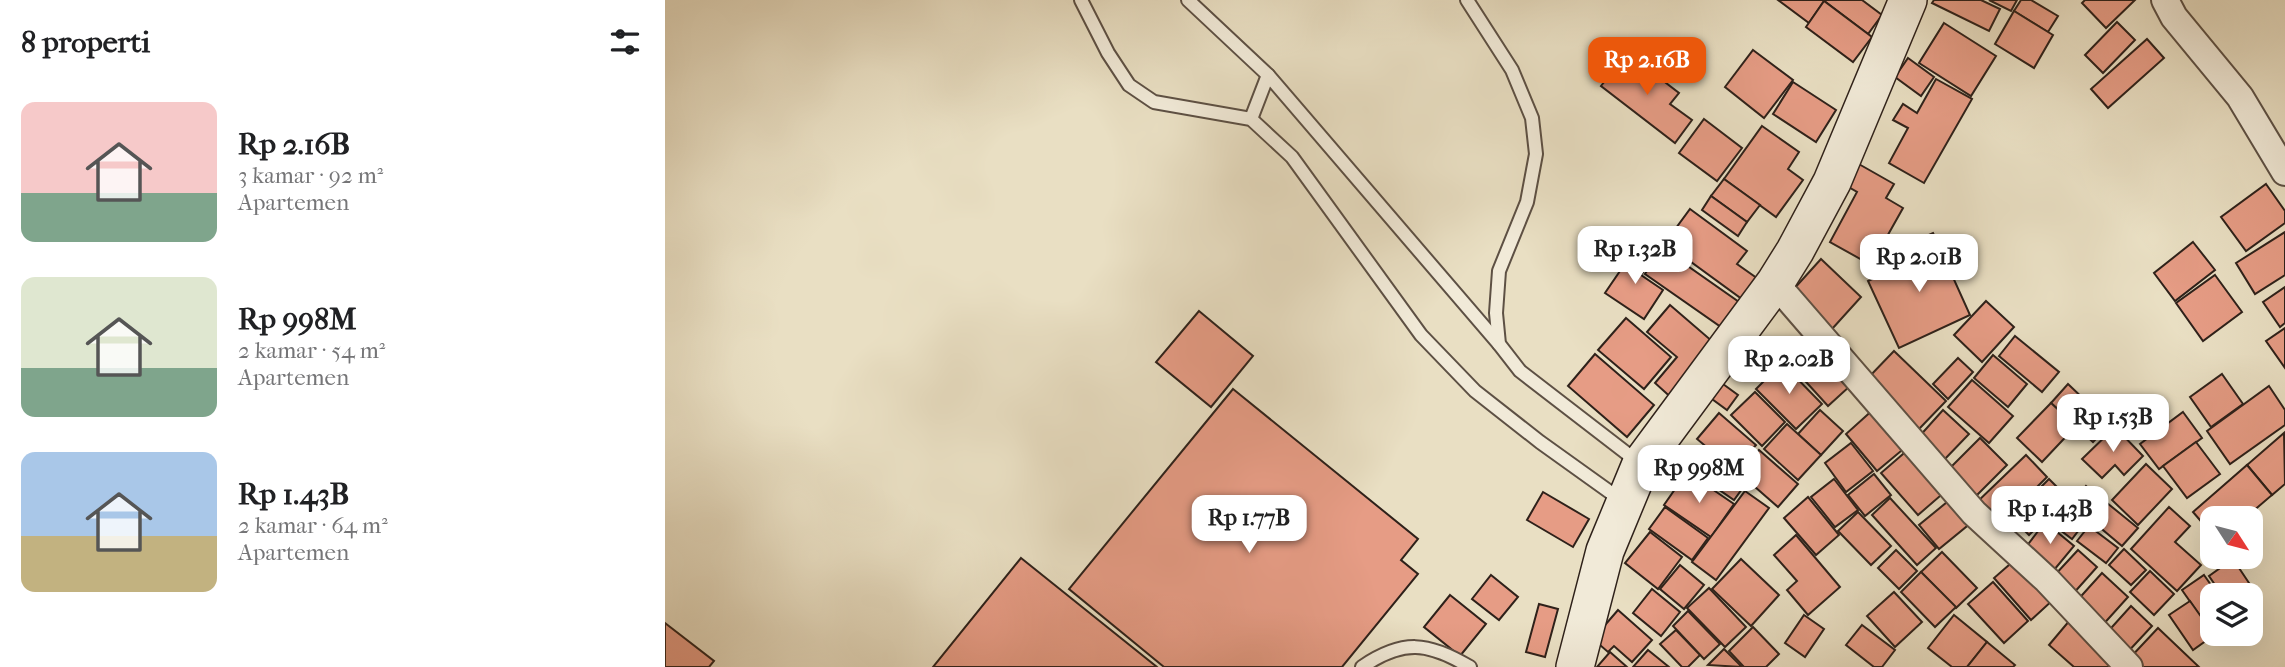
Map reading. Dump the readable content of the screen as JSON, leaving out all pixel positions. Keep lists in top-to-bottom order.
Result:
{
  "north": "bottom right",
  "page": {
    "heading": "8 properti",
    "price": [
      "Rp 2.16B",
      "Rp 1.32B",
      "Rp 2.01B",
      "Rp 2.02B",
      "Rp 1.53B",
      "Rp 998M",
      "Rp 1.43B",
      "Rp 1.77B"
    ],
    "list": [
      {
        "name": "Rp 2.16B",
        "note": "3 kamar · 92 m² · Apartemen"
      },
      {
        "name": "Rp 998M",
        "note": "2 kamar · 54 m² · Apartemen"
      },
      {
        "name": "Rp 1.43B",
        "note": "2 kamar · 64 m² · Apartemen"
      }
    ]
  }
}
